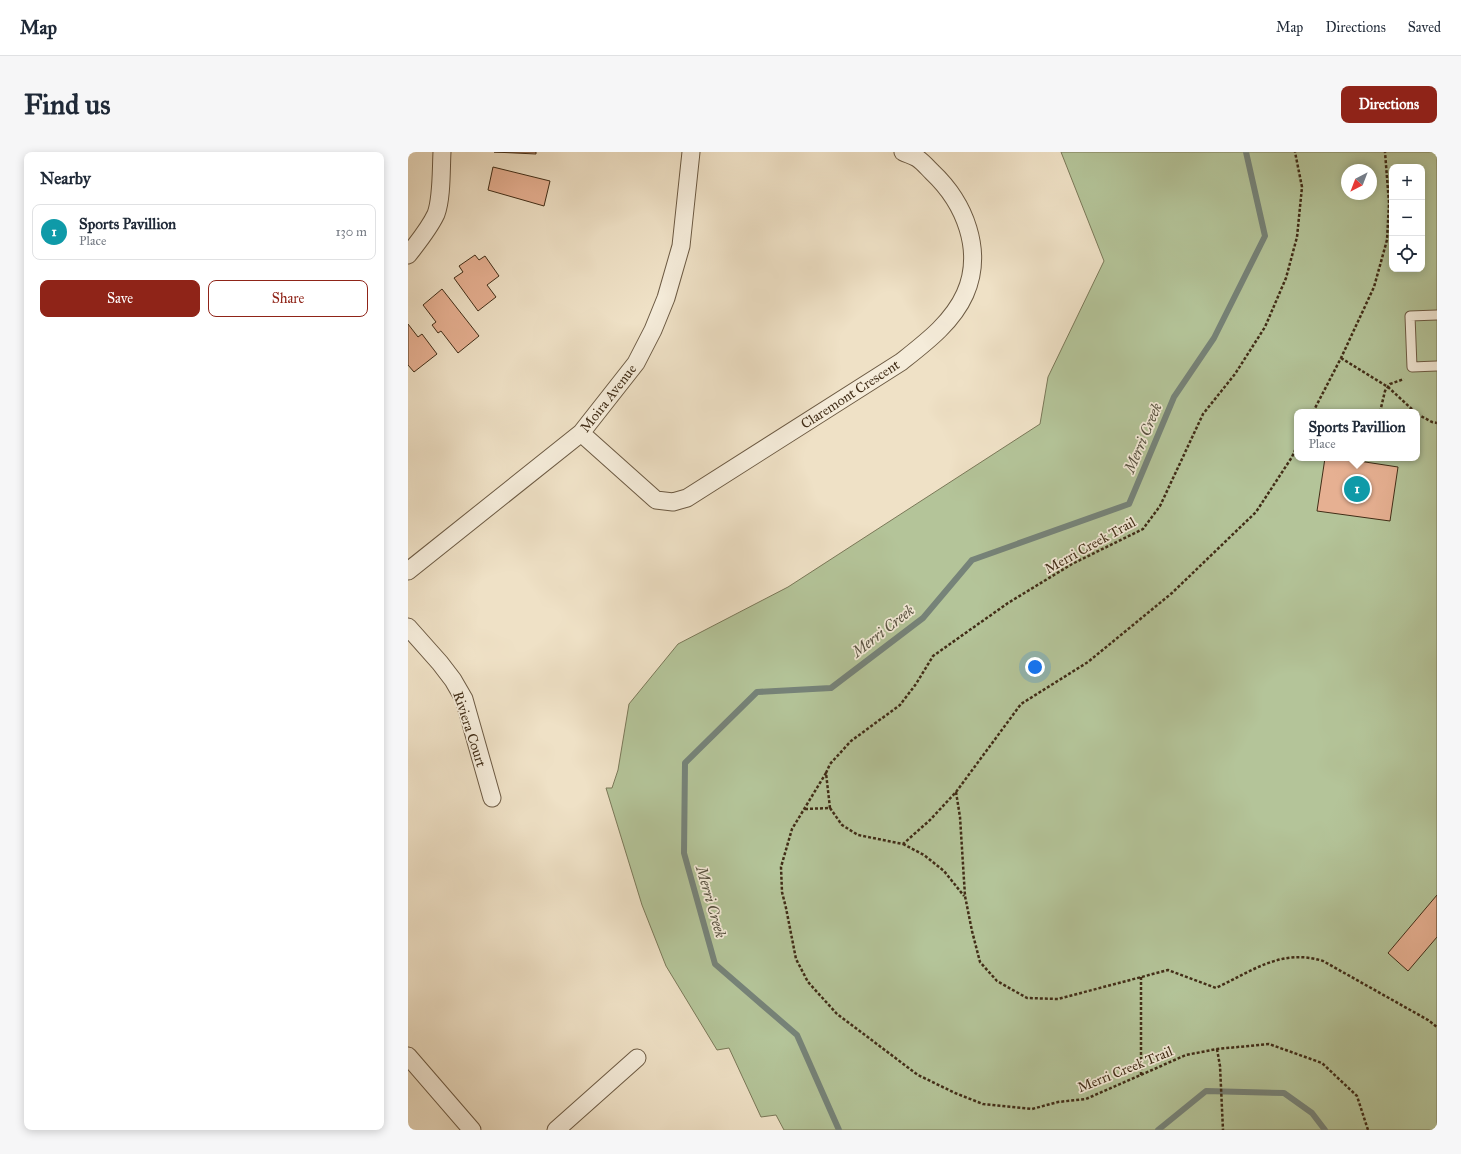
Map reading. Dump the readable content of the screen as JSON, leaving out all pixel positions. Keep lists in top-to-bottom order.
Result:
{
  "streets": {
    "street": ["Claremont Crescent", "Moira Avenue", "Riviera Court"],
    "path": ["Merri Creek Trail"]
  },
  "crossings": [
    ["Claremont Crescent", "Moira Avenue"]
  ],
  "water": ["Merri Creek"],
  "north": "bottom left",
  "page": {
    "header": "Map",
    "nav": ["Map", "Directions", "Saved"],
    "buttons": [
      "Directions",
      ["Save", "Share"]
    ],
    "title": "Find us",
    "heading": "Nearby",
    "map_buttons": ["+", "−"],
    "list": [
      {
        "mark": "1",
        "name": "Sports Pavillion",
        "note": "Place",
        "value": "130 m"
      }
    ],
    "popup": ["Sports Pavillion", "Place"],
    "pins": "1"
  }
}
